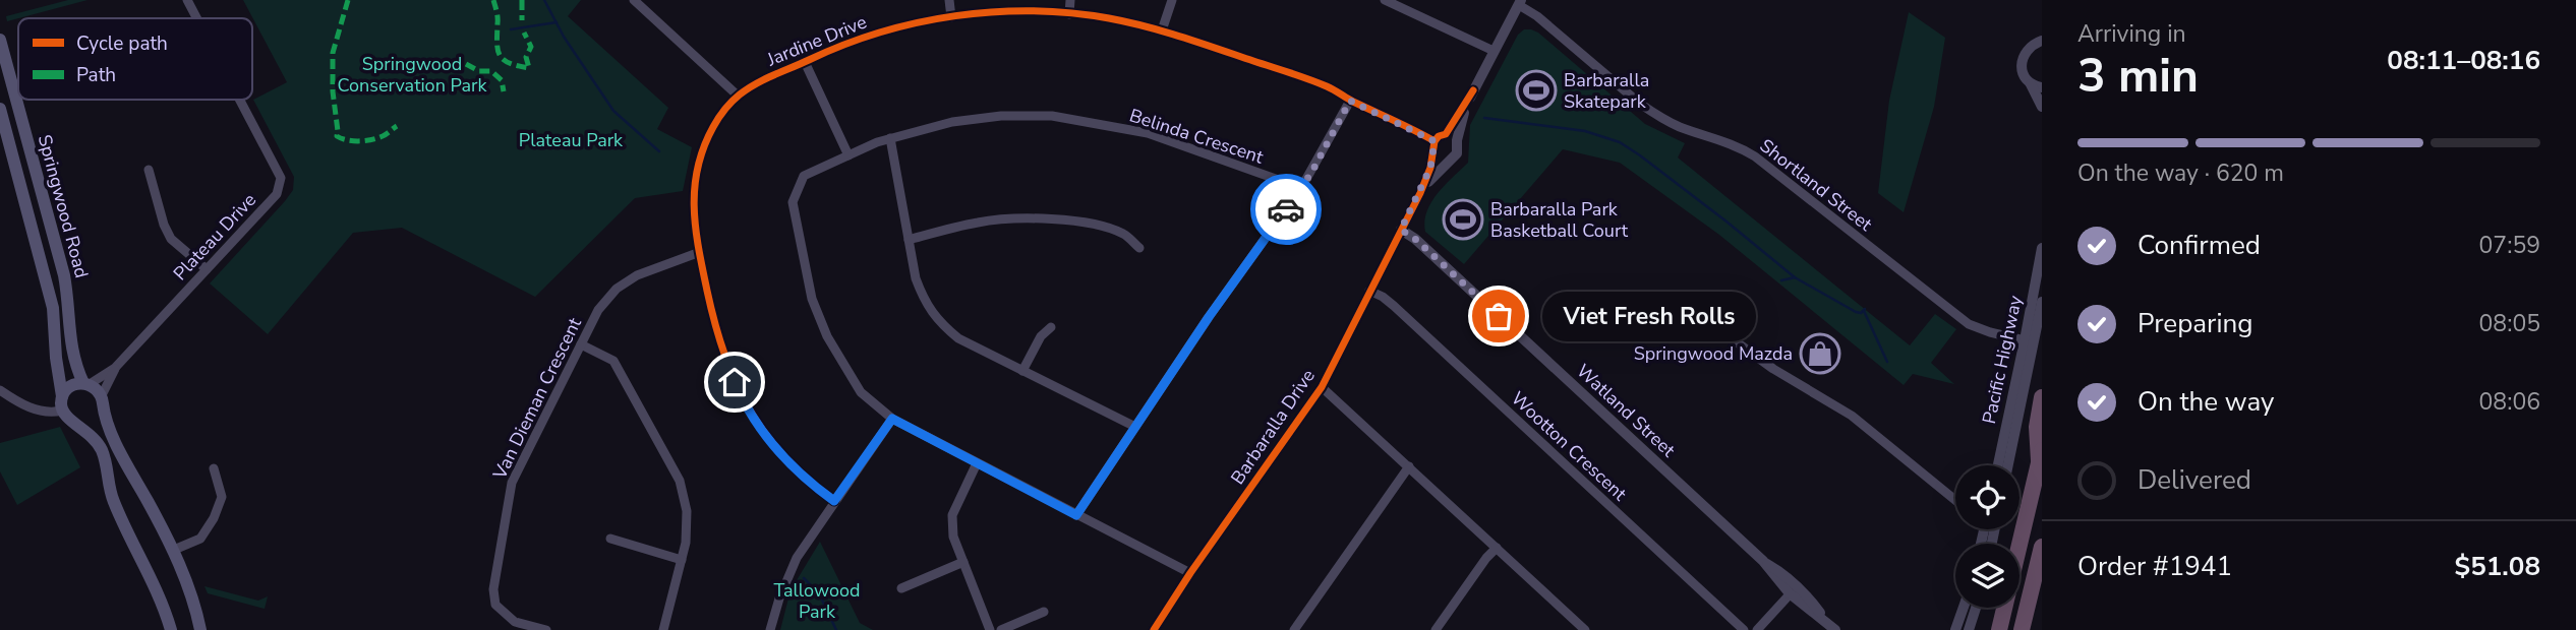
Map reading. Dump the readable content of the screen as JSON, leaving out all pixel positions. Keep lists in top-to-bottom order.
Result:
{
  "streets": {
    "main road": ["Springwood Road"],
    "street": [
      "Jardine Drive",
      "Belinda Crescent",
      "Shortland Street",
      "Plateau Drive",
      "Pacific Highway",
      "Van Dieman Crescent",
      "Watland Street",
      "Barbaralla Drive",
      "Wootton Crescent"
    ]
  },
  "crossings": [
    ["Jardine Drive", "Van Dieman Crescent"],
    ["Jardine Drive", "Barbaralla Drive"],
    ["Belinda Crescent", "Barbaralla Drive"],
    ["Shortland Street", "Pacific Highway"],
    ["Shortland Street", "Barbaralla Drive"],
    ["Springwood Road", "Plateau Drive"],
    ["Watland Street", "Barbaralla Drive"],
    ["Barbaralla Drive", "Wootton Crescent"]
  ],
  "parks": ["Springwood Conservation Park", "Plateau Park", "Tallowood Park"],
  "places": {
    "sports": ["Barbaralla Skatepark", "Barbaralla Park Basketball Court"],
    "other": ["Viet Fresh Rolls"],
    "shop": ["Springwood Mazda"]
  },
  "legend": ["Cycle path", "Path"],
  "page": {
    "heading": ["3 min", "Arriving in", "08:11–08:16"],
    "panel": ["Order #1941", "$51.08"],
    "bar": "On the way · 620 m",
    "list": [
      ["Confirmed", "07:59"],
      ["Preparing", "08:05"],
      ["On the way", "08:06"],
      "Delivered"
    ],
    "bubble": "Viet Fresh Rolls"
  }
}
